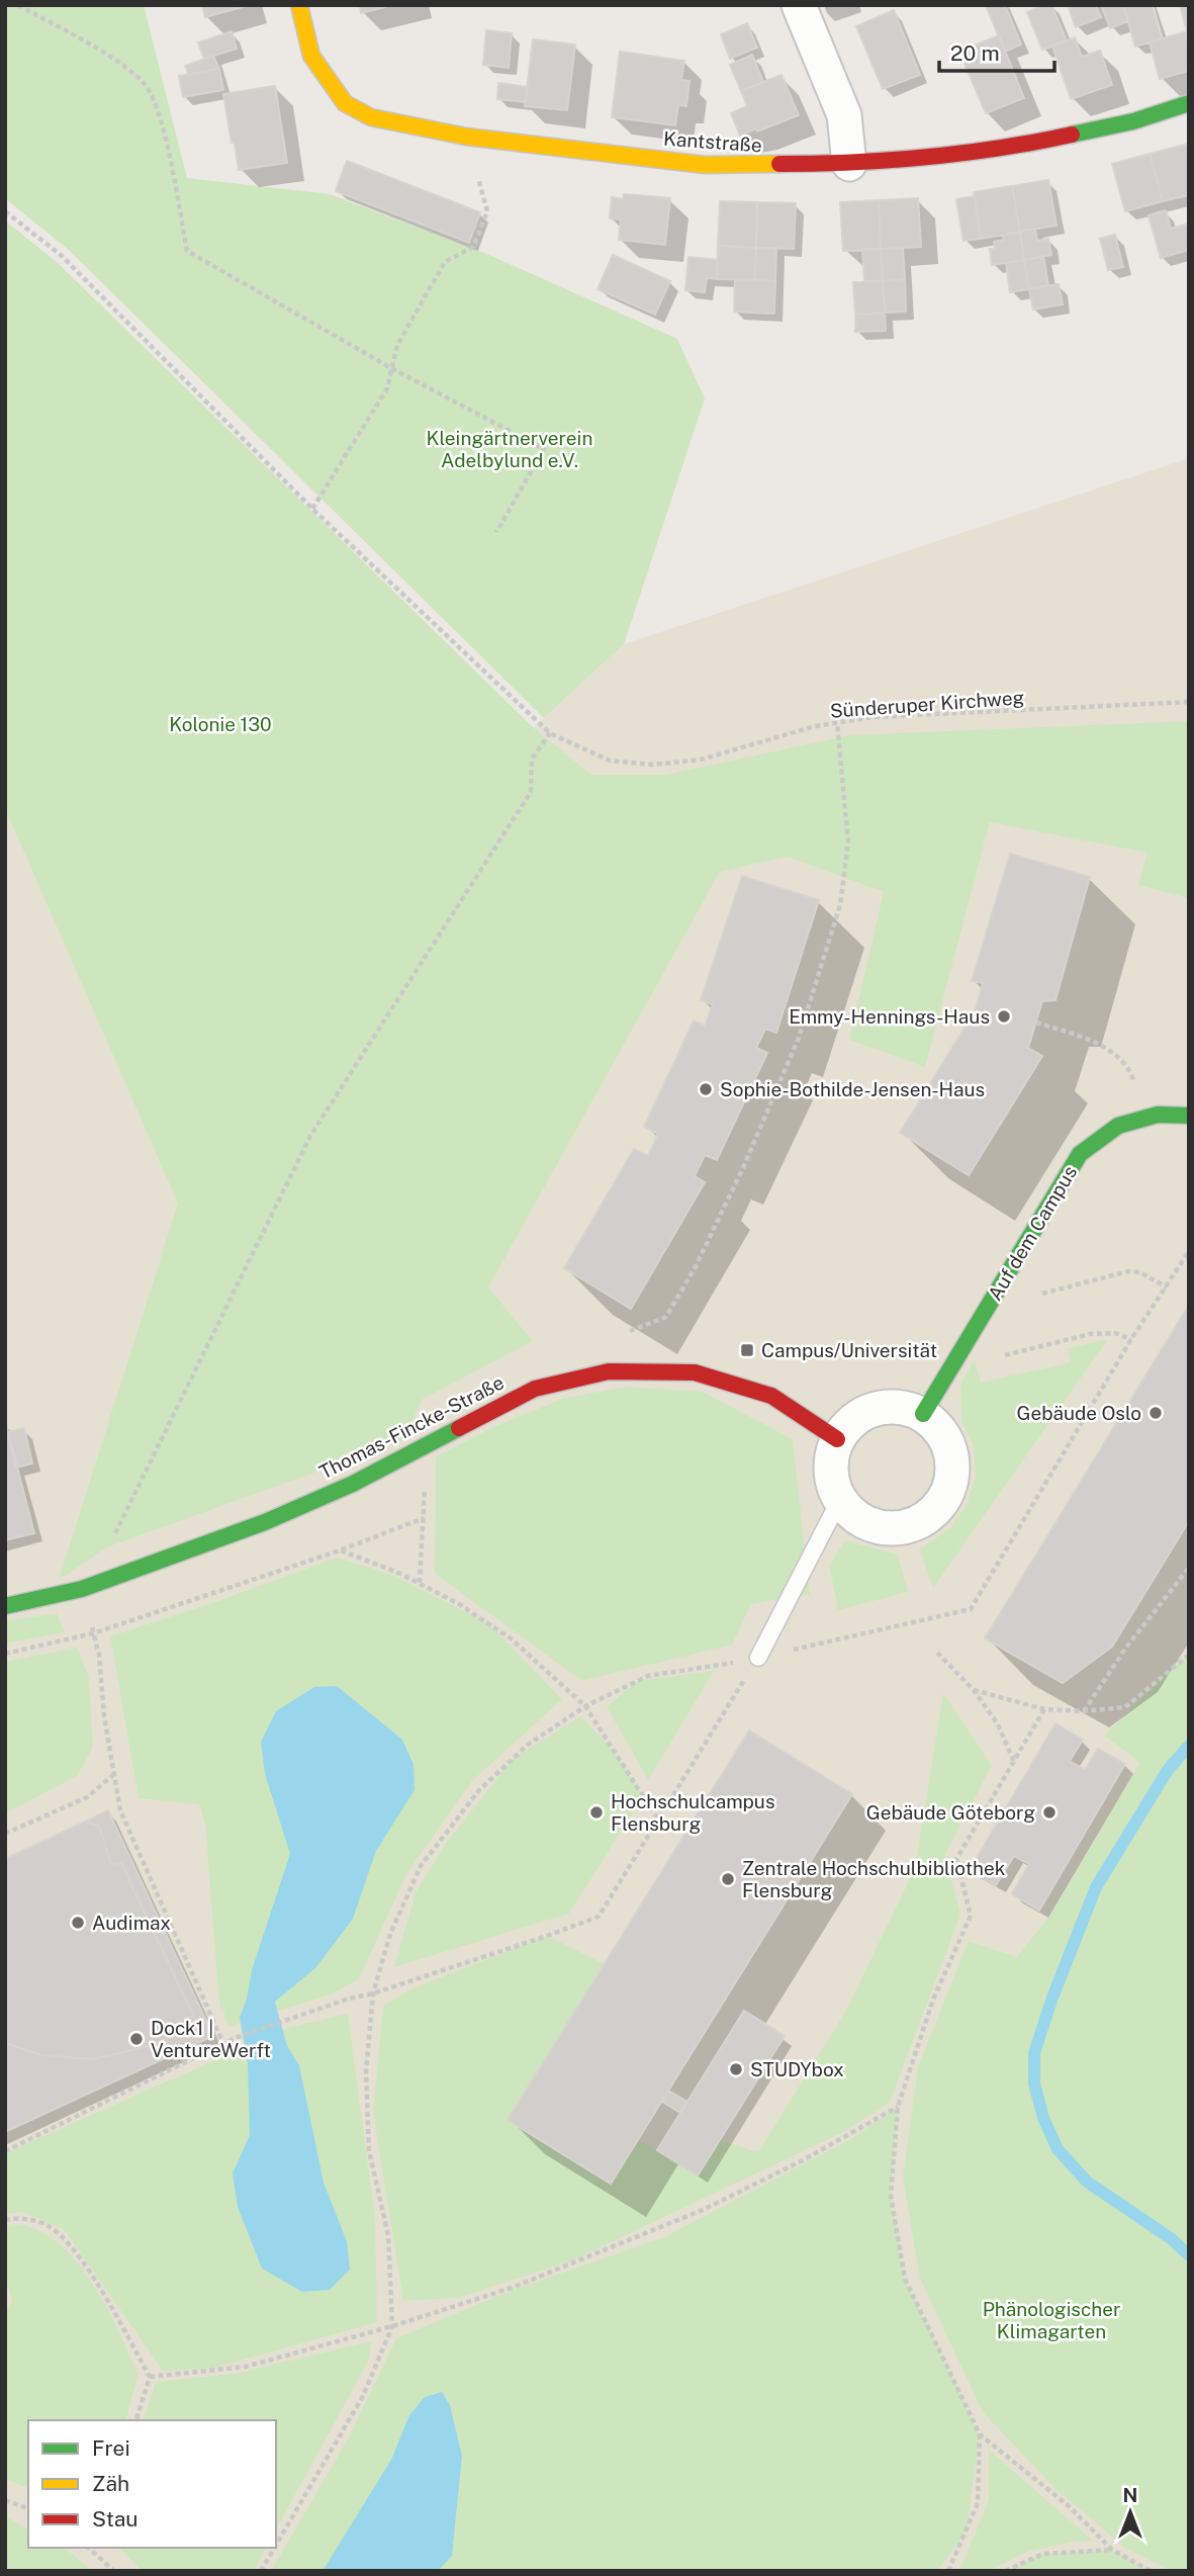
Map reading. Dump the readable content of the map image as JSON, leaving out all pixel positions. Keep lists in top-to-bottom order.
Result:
{
  "streets": {
    "street": ["Kantstraße", "Auf dem Campus", "Thomas-Fincke-Straße"],
    "path": ["Sünderuper Kirchweg"]
  },
  "crossings": [
    ["Auf dem Campus", "Thomas-Fincke-Straße"]
  ],
  "parks": ["Kleingärtnerverein Adelbylund e.V.", "Kolonie 130", "Phänologischer Klimagarten"],
  "places": {
    "other": [
      "Emmy-Hennings-Haus",
      "Sophie-Bothilde-Jensen-Haus",
      "Gebäude Oslo",
      "Hochschulcampus Flensburg",
      "Gebäude Göteborg",
      "Zentrale Hochschulbibliothek Flensburg",
      "Audimax",
      "Dock1 | VentureWerft",
      "STUDYbox"
    ],
    "transit": ["Campus/Universität"]
  },
  "legend": ["Frei", "Zäh", "Stau"],
  "scale_bar": "20 m",
  "north": "top"
}
